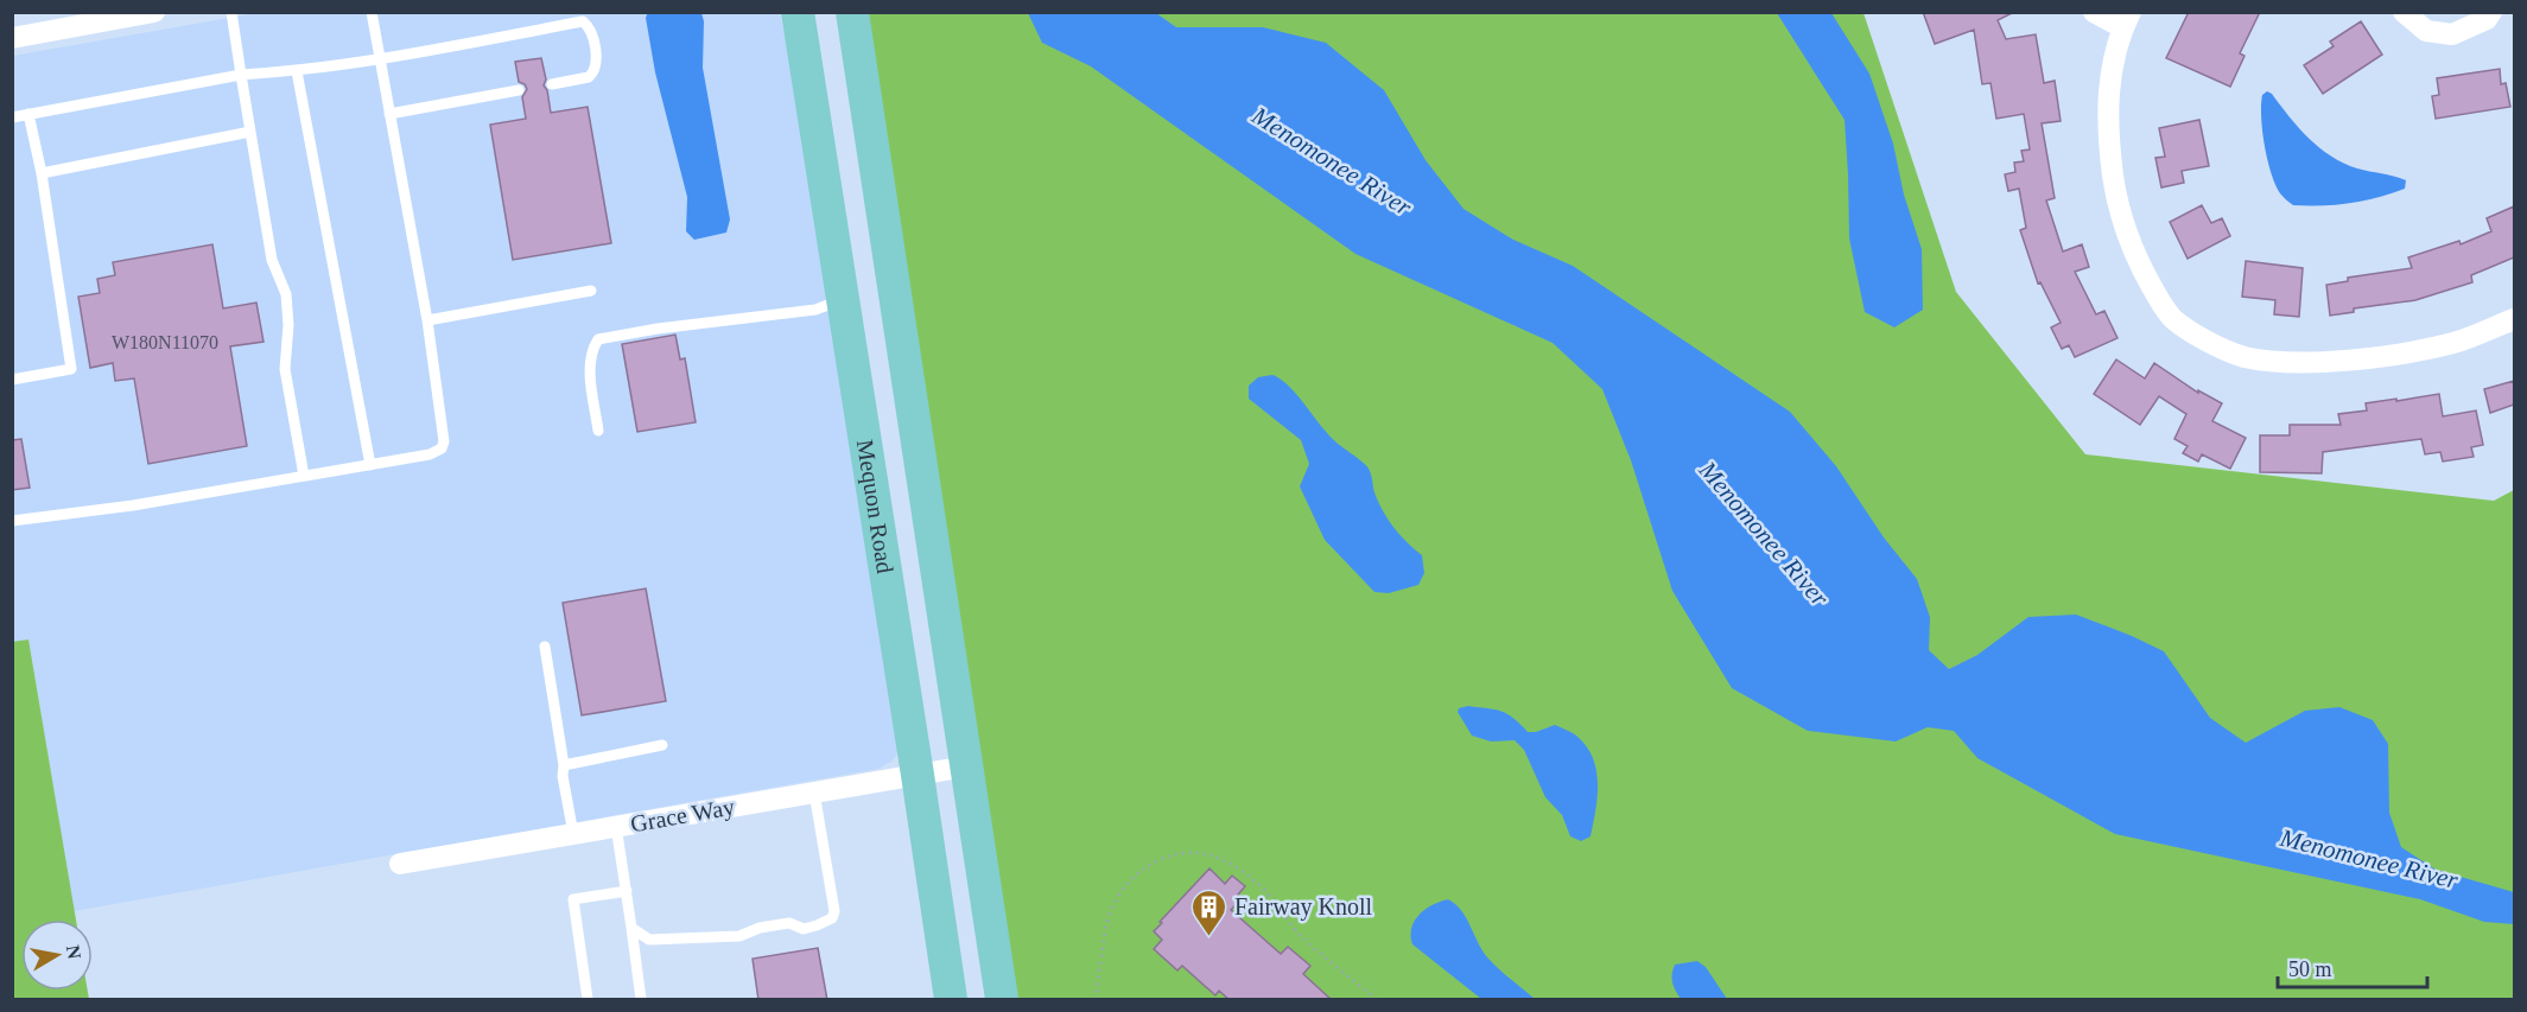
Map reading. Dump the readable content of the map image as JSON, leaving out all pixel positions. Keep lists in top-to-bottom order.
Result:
{
  "streets": {
    "main road": ["Mequon Road"],
    "street": ["Grace Way"]
  },
  "crossings": [
    ["Mequon Road", "Grace Way"]
  ],
  "water": ["Menomonee River"],
  "places": {
    "building": ["Fairway Knoll"]
  },
  "house_numbers": ["W180N11070"],
  "scale_bar": "50 m",
  "north": "right"
}
